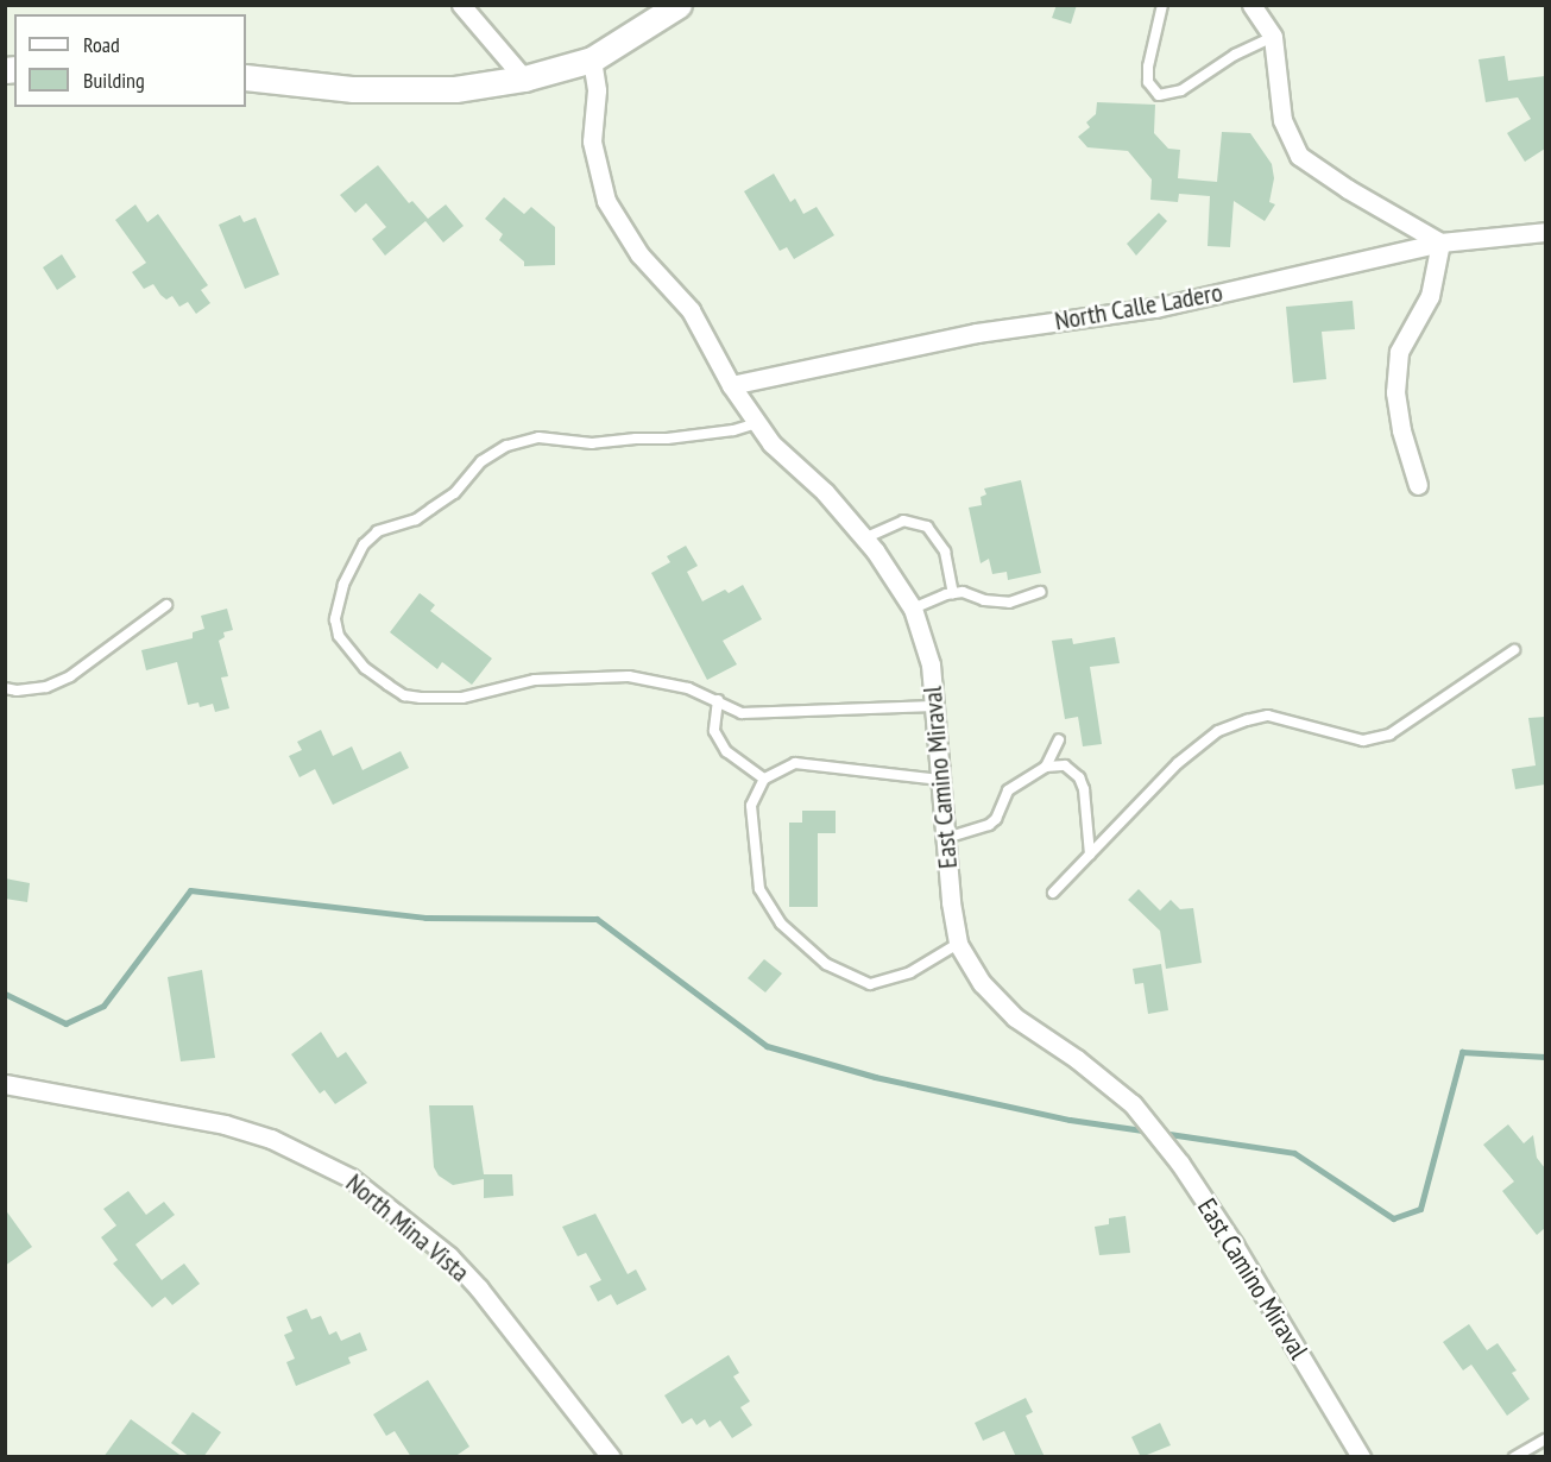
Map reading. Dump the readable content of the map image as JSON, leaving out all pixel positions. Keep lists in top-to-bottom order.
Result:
{
  "streets": {
    "street": ["North Calle Ladero", "East Camino Miraval", "North Mina Vista"]
  },
  "crossings": [
    ["North Calle Ladero", "East Camino Miraval"]
  ],
  "legend": ["Road", "Building"]
}
